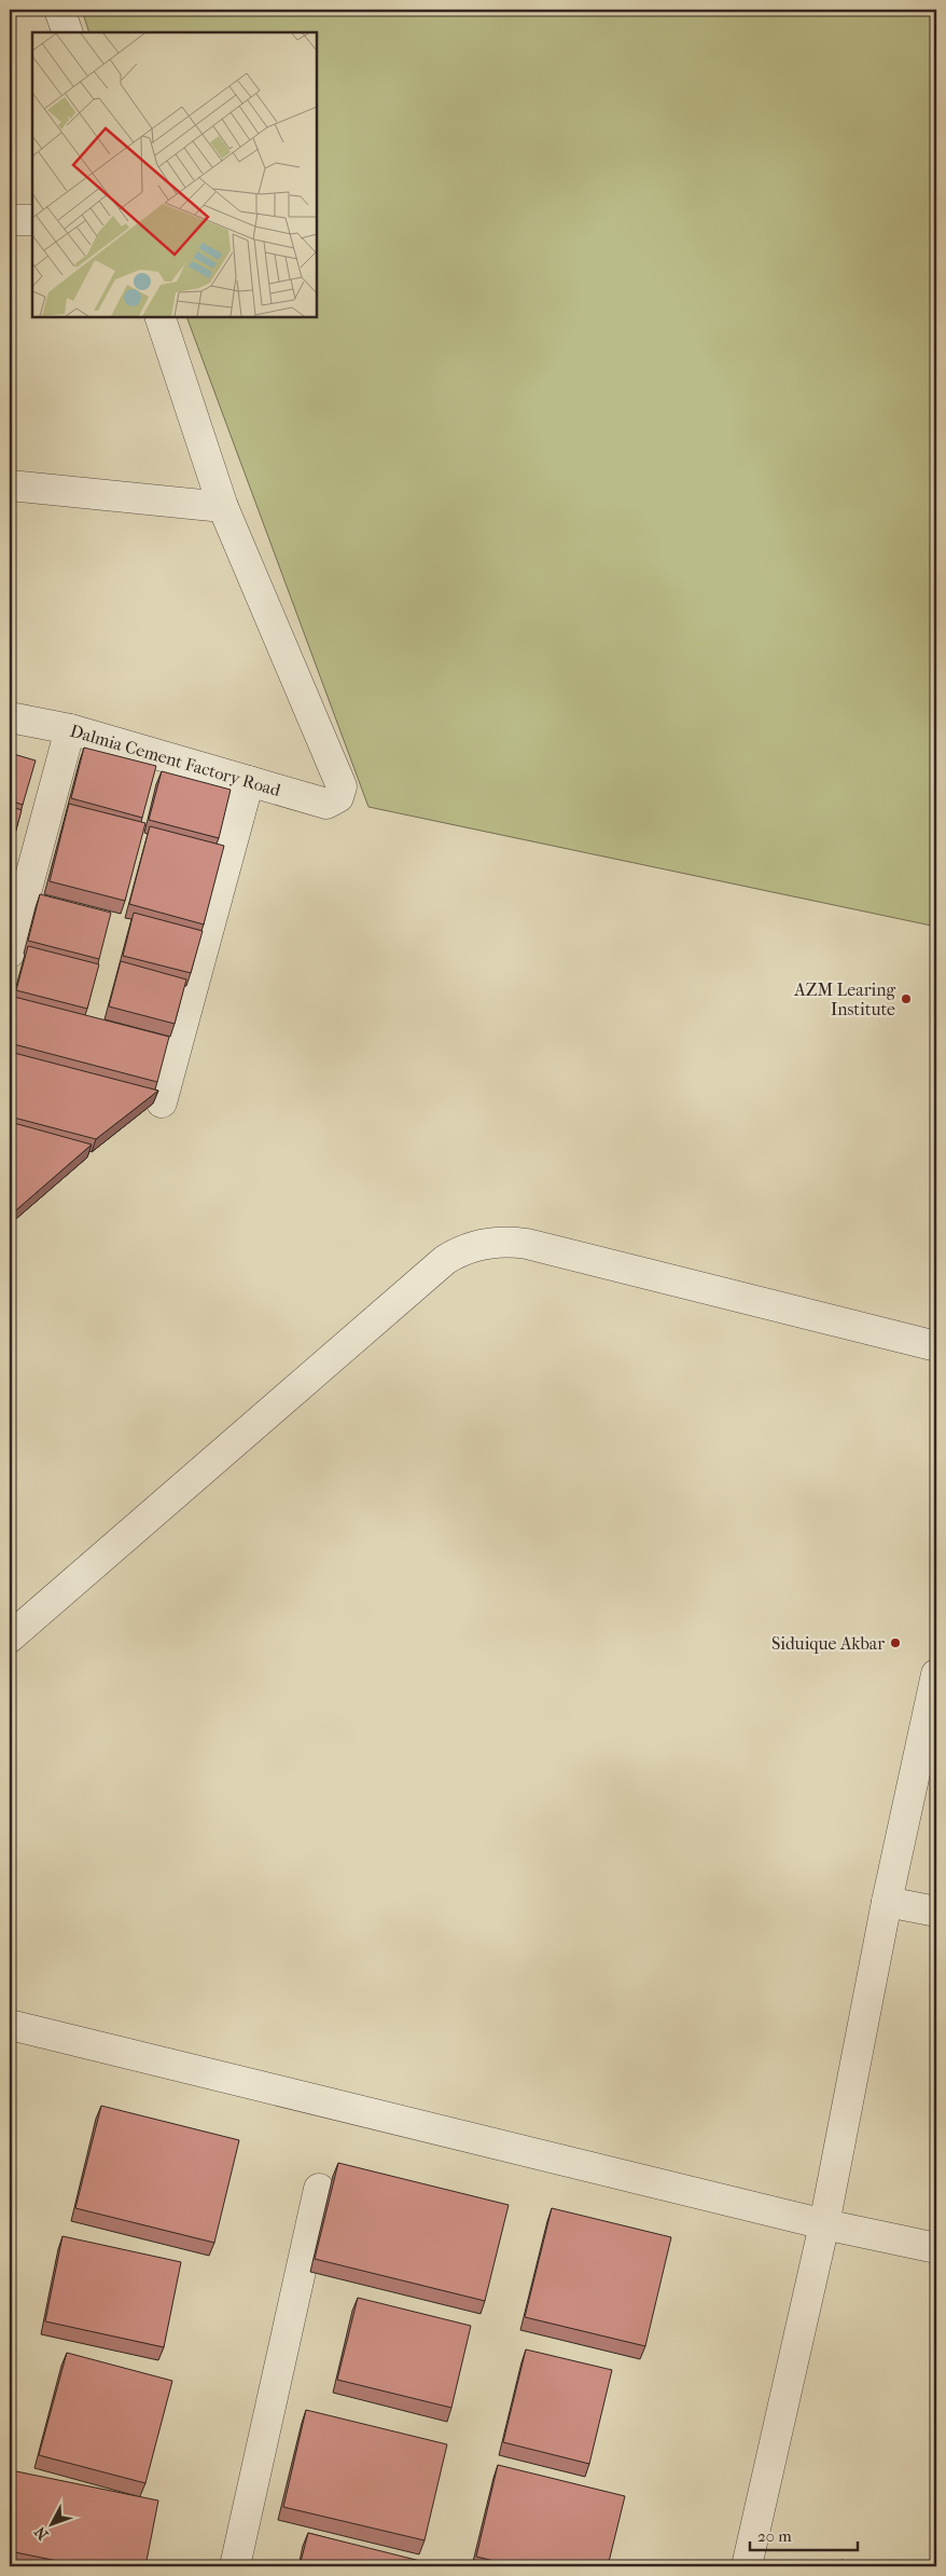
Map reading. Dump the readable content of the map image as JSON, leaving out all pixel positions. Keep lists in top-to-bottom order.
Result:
{
  "streets": {
    "street": ["Dalmia Cement Factory Road"]
  },
  "places": ["AZM Learing Institute", "Siduique Akbar"],
  "scale_bar": "20 m",
  "north": "bottom left"
}
